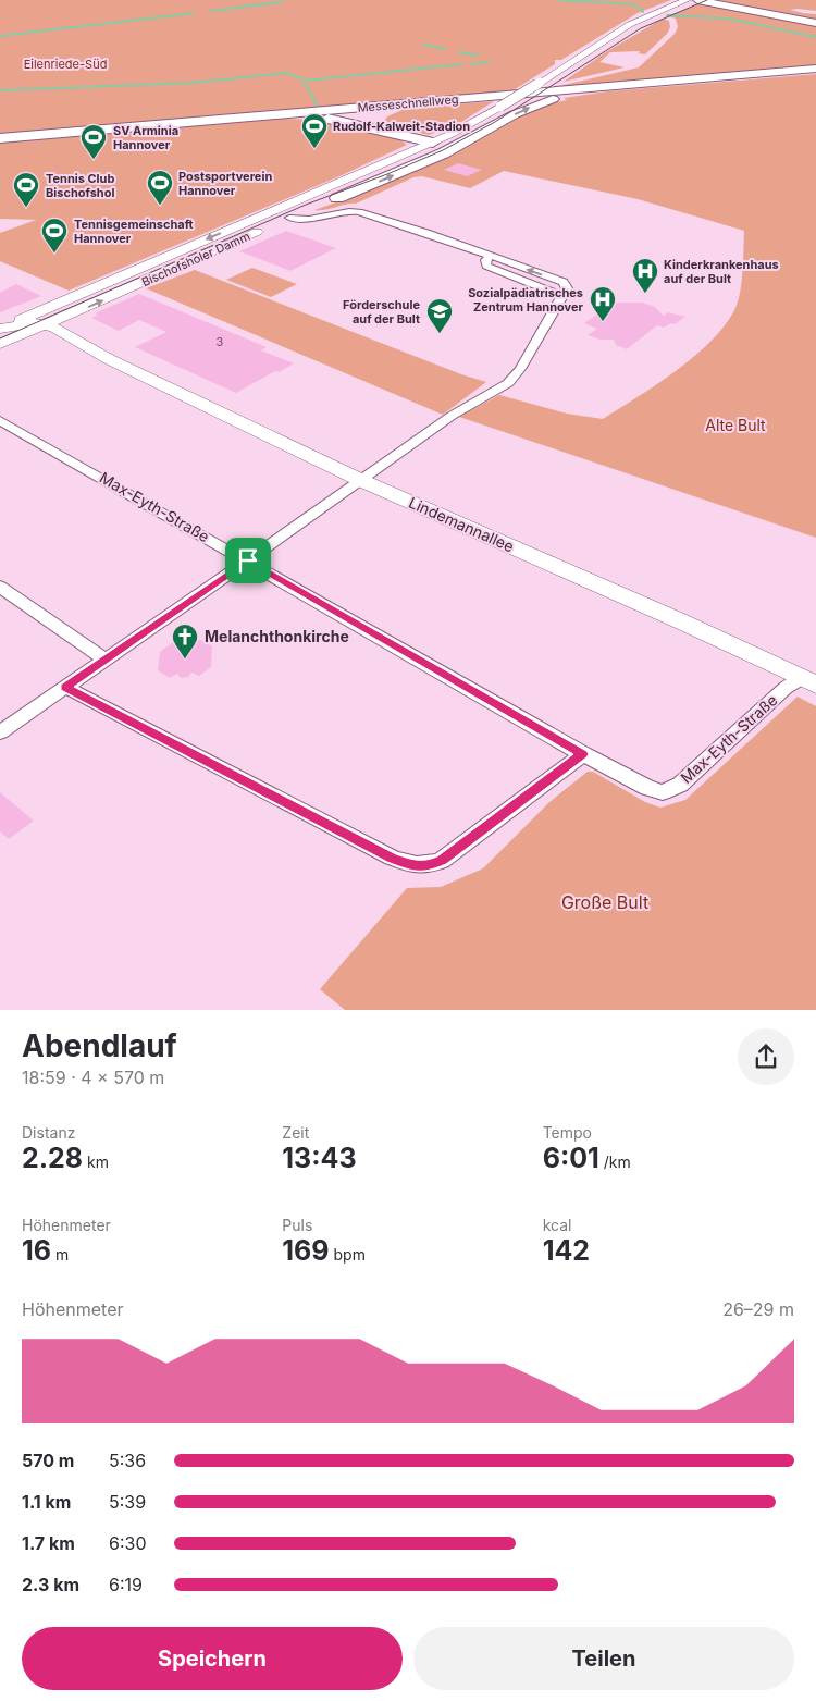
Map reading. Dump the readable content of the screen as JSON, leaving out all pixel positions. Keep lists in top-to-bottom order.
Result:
{
  "streets": {
    "highway": ["Messeschnellweg"],
    "main road": ["Bischofsholer Damm", "Lindemannallee"],
    "street": ["Max-Eyth-Straße"]
  },
  "crossings": [
    ["Bischofsholer Damm", "Lindemannallee"],
    ["Max-Eyth-Straße", "Lindemannallee"]
  ],
  "parks": ["Eilenriede-Süd", "Alte Bult", "Große Bult"],
  "places": {
    "sports": [
      "Rudolf-Kalweit-Stadion",
      "SV Arminia Hannover",
      "Postsportverein Hannover",
      "Tennis Club Bischofshol",
      "Tennisgemeinschaft Hannover"
    ],
    "hospital": ["Kinderkrankenhaus auf der Bult", "Sozialpädiatrisches Zentrum Hannover"],
    "school or university": ["Förderschule auf der Bult"],
    "church": ["Melanchthonkirche"]
  },
  "house_numbers": ["3"],
  "page": {
    "heading": ["Abendlauf", "18:59 · 4 × 570 m"],
    "stats": [
      ["Distanz", "2.28 km"],
      ["Zeit", "13:43"],
      ["Tempo", "6:01 /km"],
      ["Höhenmeter", "16 m"],
      ["Puls", "169 bpm"],
      ["kcal", "142"]
    ],
    "chart": ["Höhenmeter", "26–29 m"],
    "list": [
      {
        "name": "570 m",
        "note": "5:36"
      },
      {
        "name": "1.1 km",
        "note": "5:39"
      },
      {
        "name": "1.7 km",
        "note": "6:30"
      },
      {
        "name": "2.3 km",
        "note": "6:19"
      }
    ],
    "buttons": ["Speichern", "Teilen"]
  }
}
